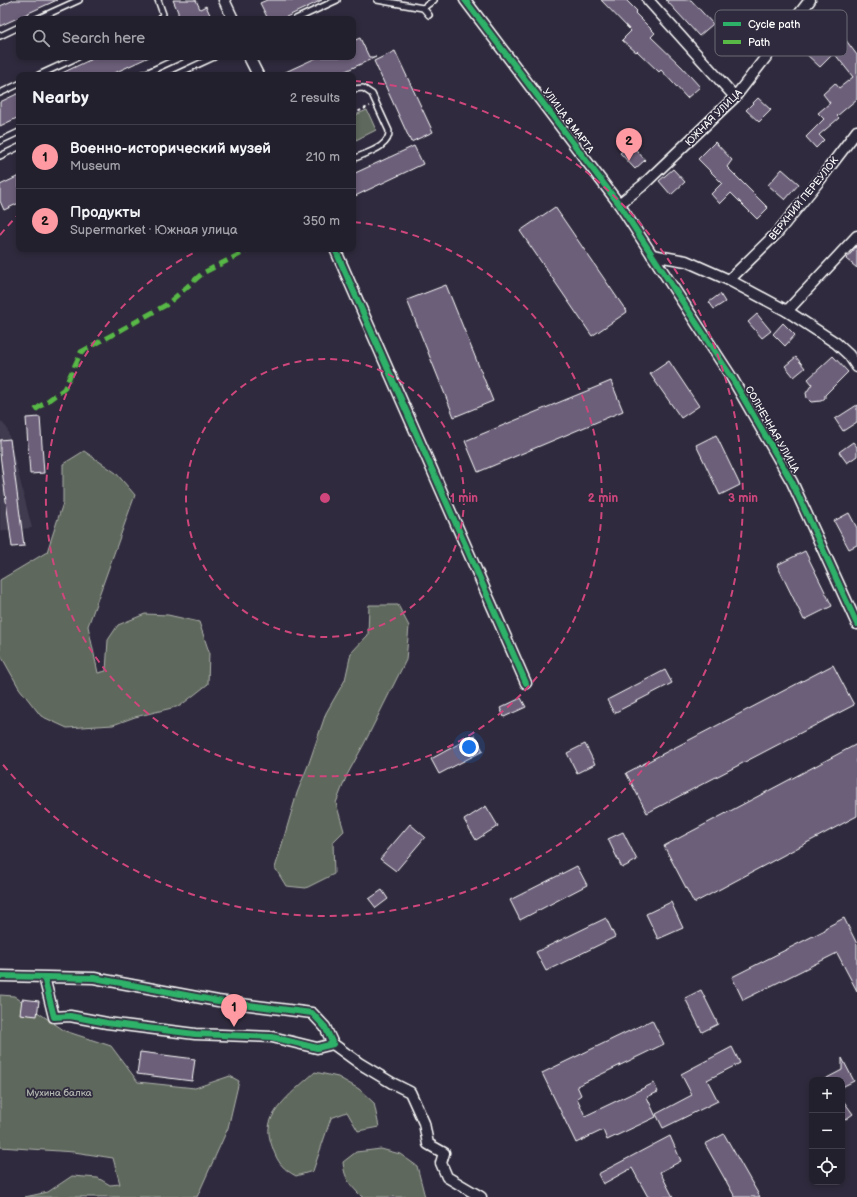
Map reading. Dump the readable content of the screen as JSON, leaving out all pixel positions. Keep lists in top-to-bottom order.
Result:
{
  "streets": {
    "street": [
      "ЮЖНАЯ УЛИЦА",
      "УЛИЦА 8 МАРТА",
      "ВЕРХНИЙ ПЕРЕУЛОК",
      "СОЛНЕЧНАЯ УЛИЦА"
    ]
  },
  "crossings": [
    ["ЮЖНАЯ УЛИЦА", "УЛИЦА 8 МАРТА"],
    ["УЛИЦА 8 МАРТА", "СОЛНЕЧНАЯ УЛИЦА"]
  ],
  "parks": ["Мухина балка"],
  "legend": ["Cycle path", "Path"],
  "page": {
    "search": "Search here",
    "heading": ["Nearby", "2 results"],
    "list": [
      {
        "mark": "1",
        "name": "Военно-исторический музей",
        "note": "Museum",
        "value": "210 m"
      },
      {
        "mark": "2",
        "name": "Продукты",
        "note": "Supermarket · Южная улица",
        "value": "350 m"
      }
    ],
    "pins": ["2", "1"],
    "map_buttons": ["+", "−"]
  },
  "rings": ["1 min", "2 min", "3 min"]
}
